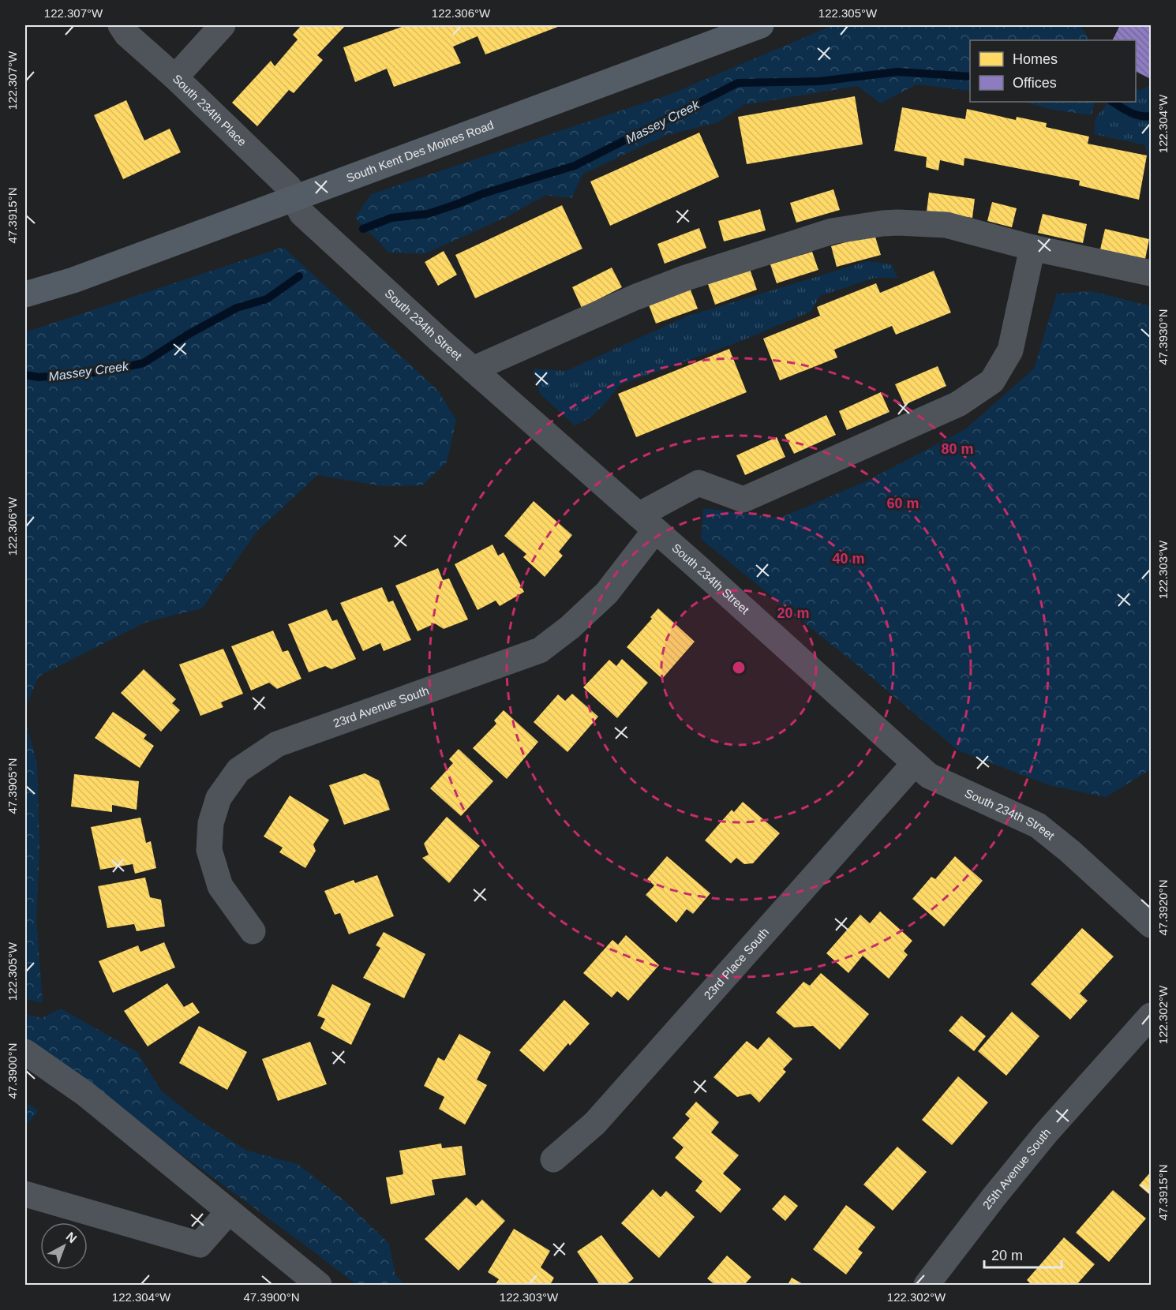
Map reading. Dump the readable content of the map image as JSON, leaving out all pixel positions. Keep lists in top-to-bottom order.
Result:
{
  "streets": {
    "main road": ["South Kent Des Moines Road"],
    "street": [
      "South 234th Place",
      "South 234th Street",
      "23rd Avenue South",
      "23rd Place South",
      "25th Avenue South"
    ]
  },
  "crossings": [
    ["South 234th Place", "South Kent Des Moines Road"],
    ["South 234th Place", "South 234th Street"],
    ["South Kent Des Moines Road", "South 234th Street"],
    ["South 234th Street", "23rd Avenue South"],
    ["South 234th Street", "23rd Place South"]
  ],
  "water": ["Massey Creek"],
  "legend": ["Homes", "Offices"],
  "scale_bar": "20 m",
  "north": "top right",
  "coordinates": [
    "122.307°W",
    "122.306°W",
    "122.305°W",
    "122.304°W",
    "47.3915°N",
    "47.3930°N",
    "122.303°W",
    "47.3905°N",
    "47.3920°N",
    "122.302°W",
    "47.3900°N"
  ],
  "rings": [
    "80 m",
    "60 m",
    "40 m",
    "20 m"
  ]
}
